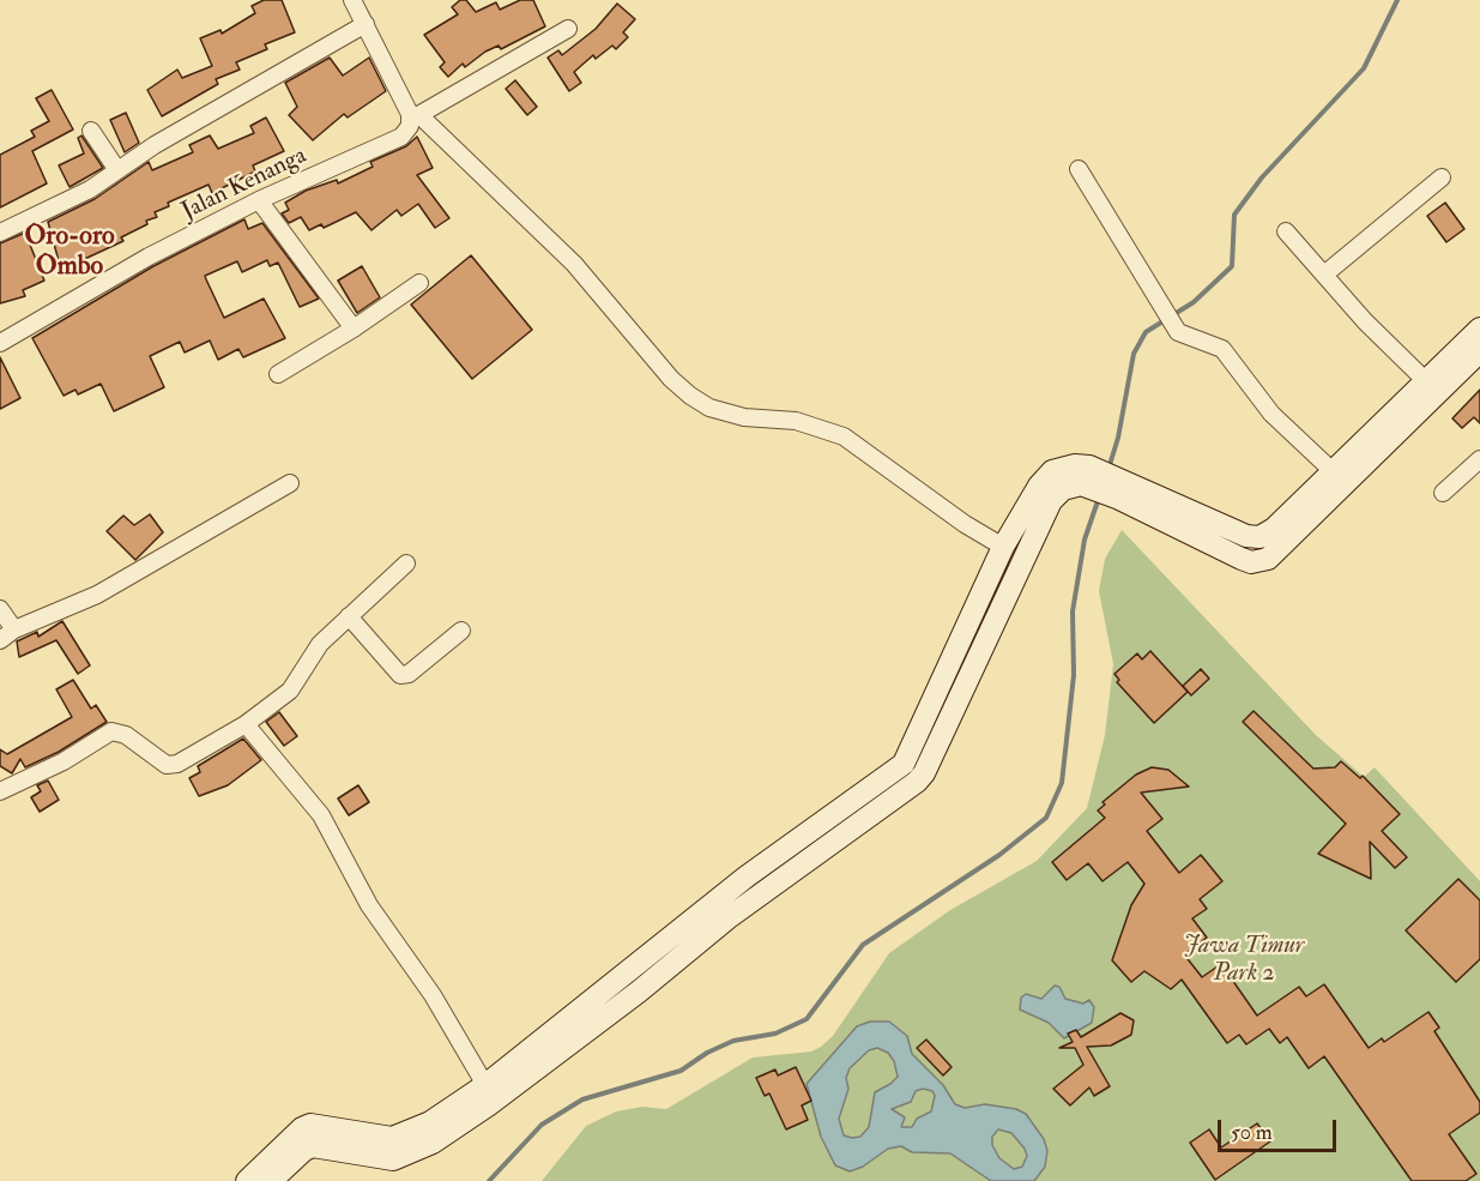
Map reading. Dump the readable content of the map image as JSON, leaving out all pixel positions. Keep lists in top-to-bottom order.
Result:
{
  "streets": {
    "street": ["Jalan Kenanga"]
  },
  "districts": ["Oro-oro Ombo"],
  "parks": ["Jawa Timur Park 2"],
  "scale_bar": "50 m"
}
